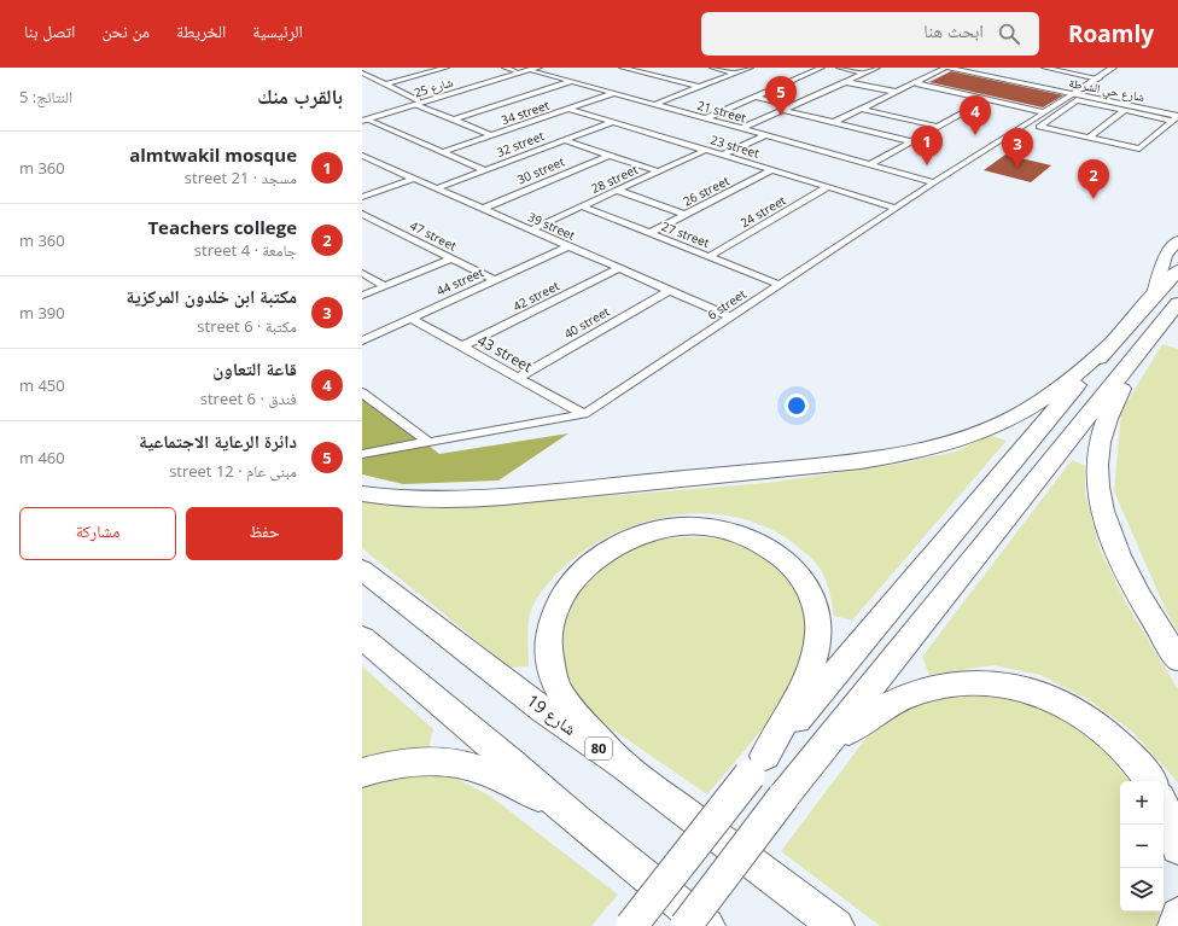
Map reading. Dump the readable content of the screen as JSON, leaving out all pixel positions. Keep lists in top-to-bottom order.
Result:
{
  "streets": {
    "highway": ["شارع 19", "80"],
    "street": [
      "شارع 25",
      "شارع حي الشرطة",
      "21 street",
      "34 street",
      "32 street",
      "23 street",
      "30 street",
      "28 street",
      "26 street",
      "24 street",
      "39 street",
      "27 street",
      "47 street",
      "44 street",
      "42 street",
      "6 street",
      "40 street",
      "43 street"
    ]
  },
  "crossings": [
    ["شارع 25", "21 street"],
    ["شارع حي الشرطة", "6 street"],
    ["21 street", "34 street"],
    ["21 street", "6 street"],
    ["34 street", "23 street"],
    ["32 street", "23 street"],
    ["32 street", "39 street"],
    ["23 street", "28 street"],
    ["23 street", "26 street"],
    ["23 street", "24 street"],
    ["23 street", "6 street"],
    ["30 street", "39 street"],
    ["28 street", "39 street"],
    ["28 street", "27 street"],
    ["26 street", "27 street"],
    ["24 street", "27 street"],
    ["39 street", "44 street"],
    ["39 street", "42 street"],
    ["39 street", "6 street"],
    ["39 street", "40 street"],
    ["27 street", "6 street"],
    ["47 street", "44 street"],
    ["44 street", "43 street"],
    ["42 street", "43 street"],
    ["6 street", "43 street"],
    ["40 street", "43 street"]
  ],
  "page": {
    "header": "Roamly",
    "search": "ابحث هنا",
    "nav": [
      "الرئيسية",
      "الخريطة",
      "من نحن",
      "اتصل بنا"
    ],
    "heading": ["بالقرب منك", "النتائج: 5"],
    "pins": [
      "5",
      "4",
      "1",
      "3",
      "2"
    ],
    "list": [
      {
        "mark": "1",
        "name": "almtwakil mosque",
        "note": "مسجد · 21 street",
        "value": "360 m"
      },
      {
        "mark": "2",
        "name": "Teachers college",
        "note": "جامعة · 4 street",
        "value": "360 m"
      },
      {
        "mark": "3",
        "name": "مكتبة ابن خلدون المركزية",
        "note": "مكتبة · 6 street",
        "value": "390 m"
      },
      {
        "mark": "4",
        "name": "قاعة التعاون",
        "note": "فندق · 6 street",
        "value": "450 m"
      },
      {
        "mark": "5",
        "name": "دائرة الرعاية الاجتماعية",
        "note": "مبنى عام · 12 street",
        "value": "460 m"
      }
    ],
    "buttons": ["حفظ", "مشاركة"],
    "map_buttons": ["+", "−"]
  }
}
